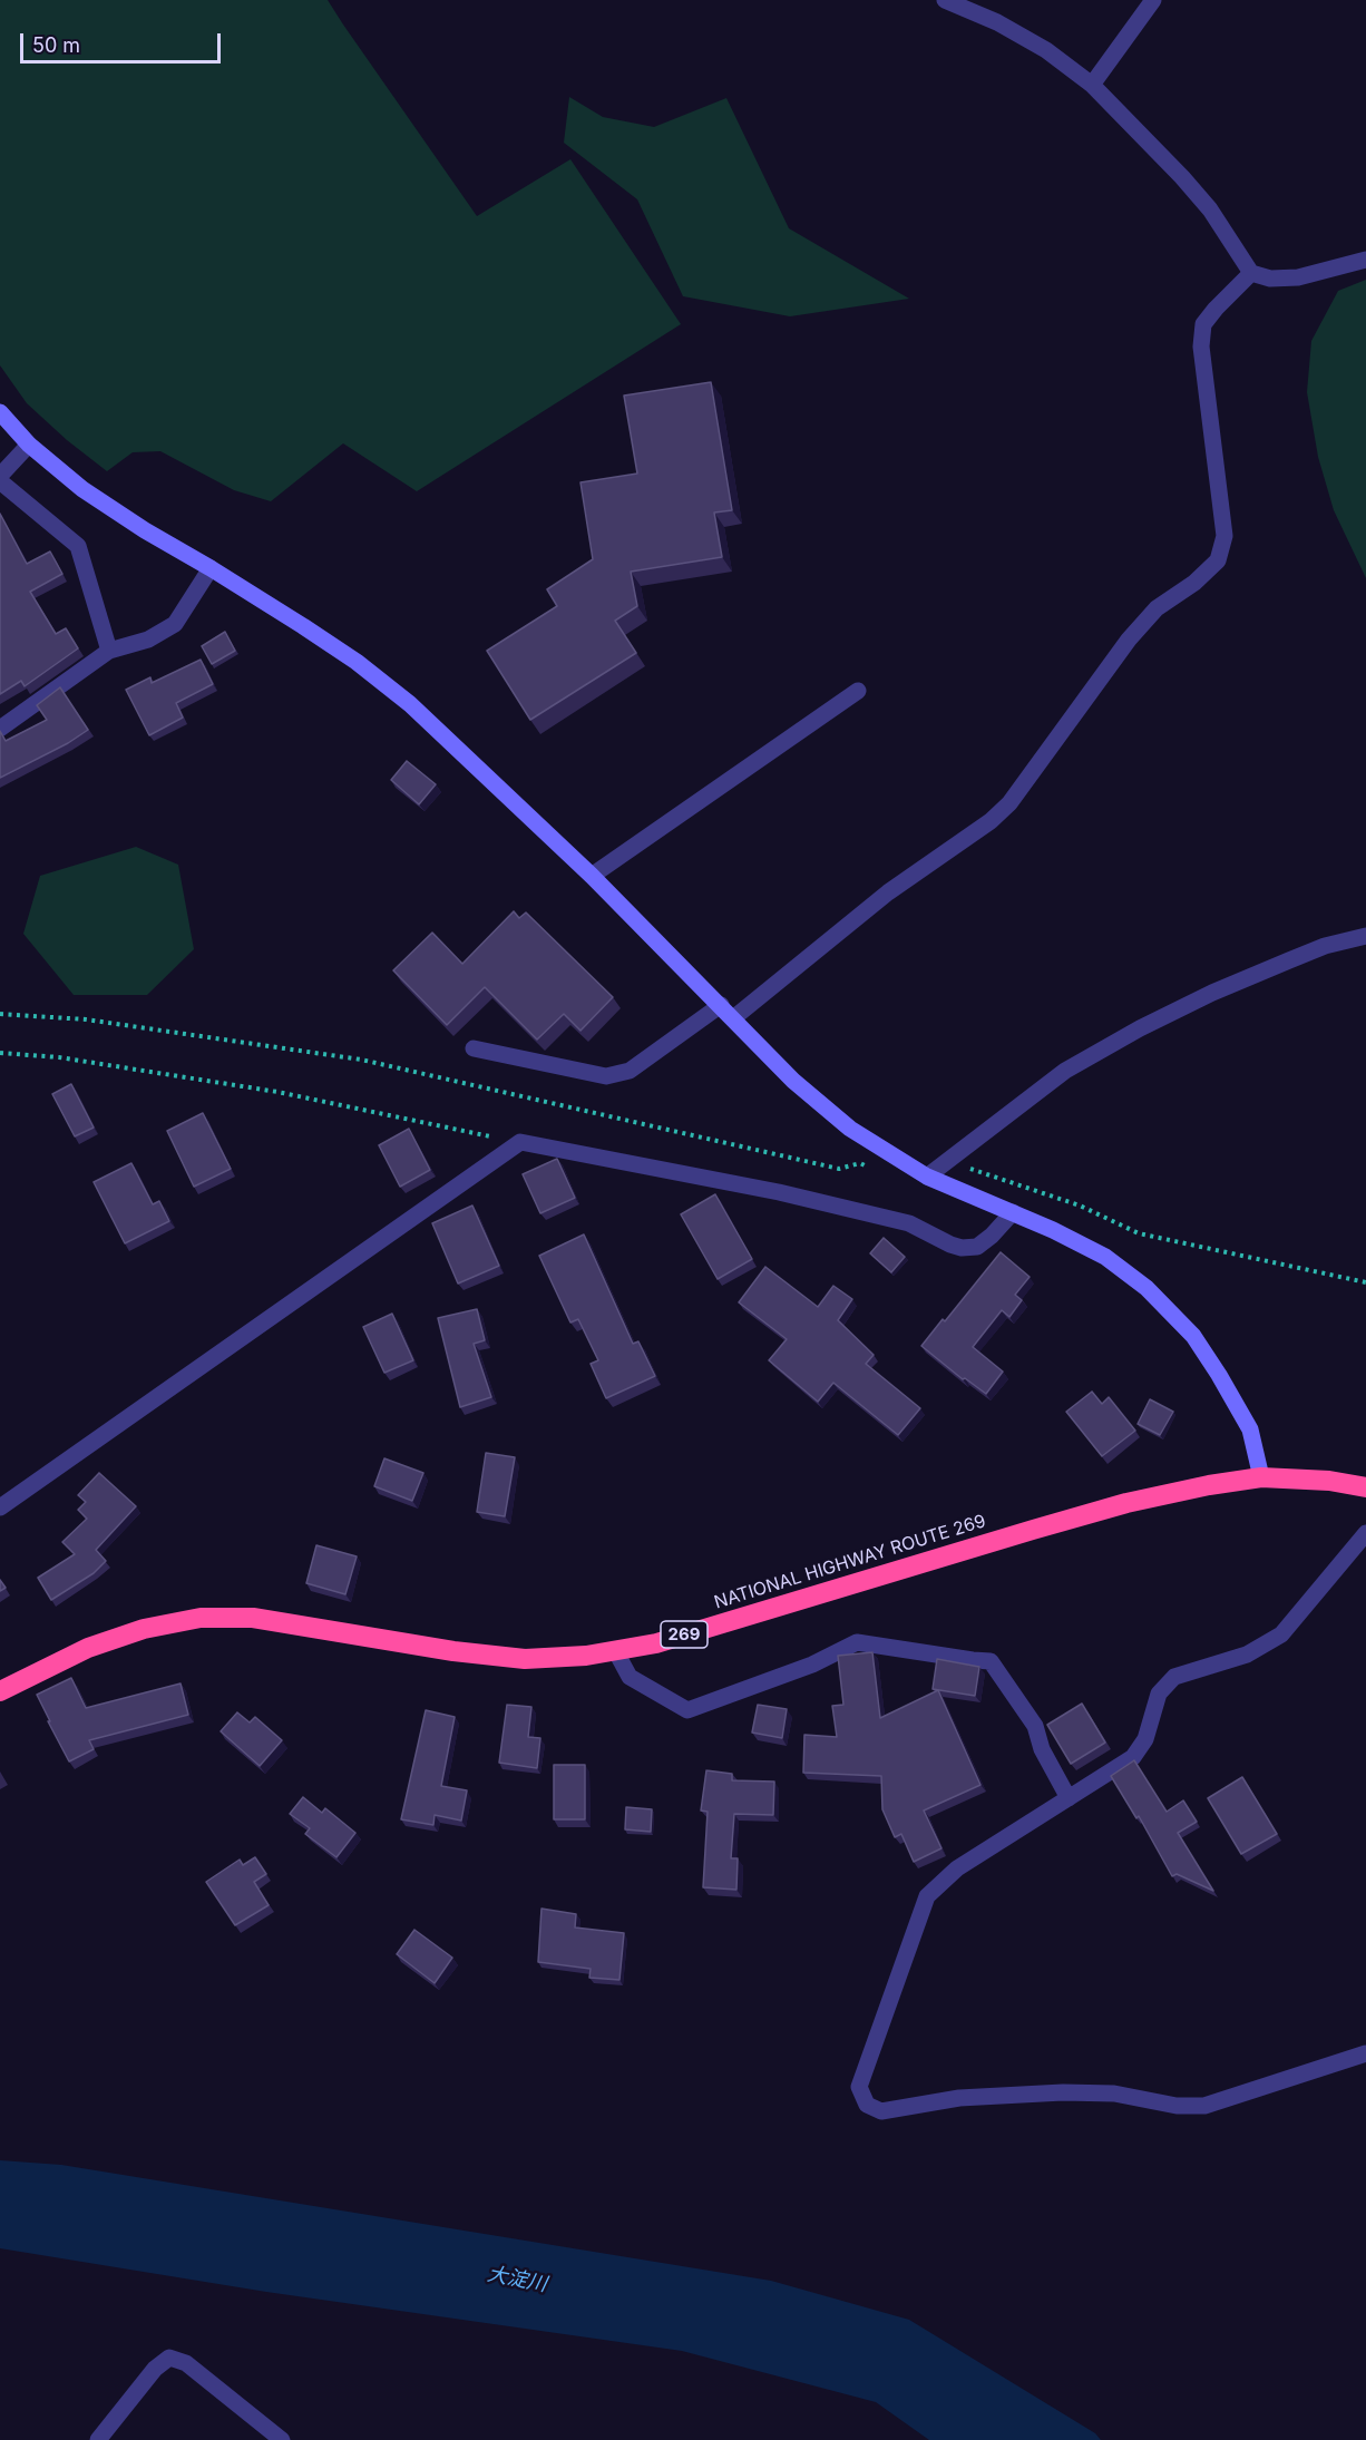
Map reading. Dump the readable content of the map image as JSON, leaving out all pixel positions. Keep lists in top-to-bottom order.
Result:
{
  "streets": {
    "highway": ["NATIONAL HIGHWAY ROUTE 269", "269"]
  },
  "water": ["大淀川"],
  "scale_bar": "50 m"
}
